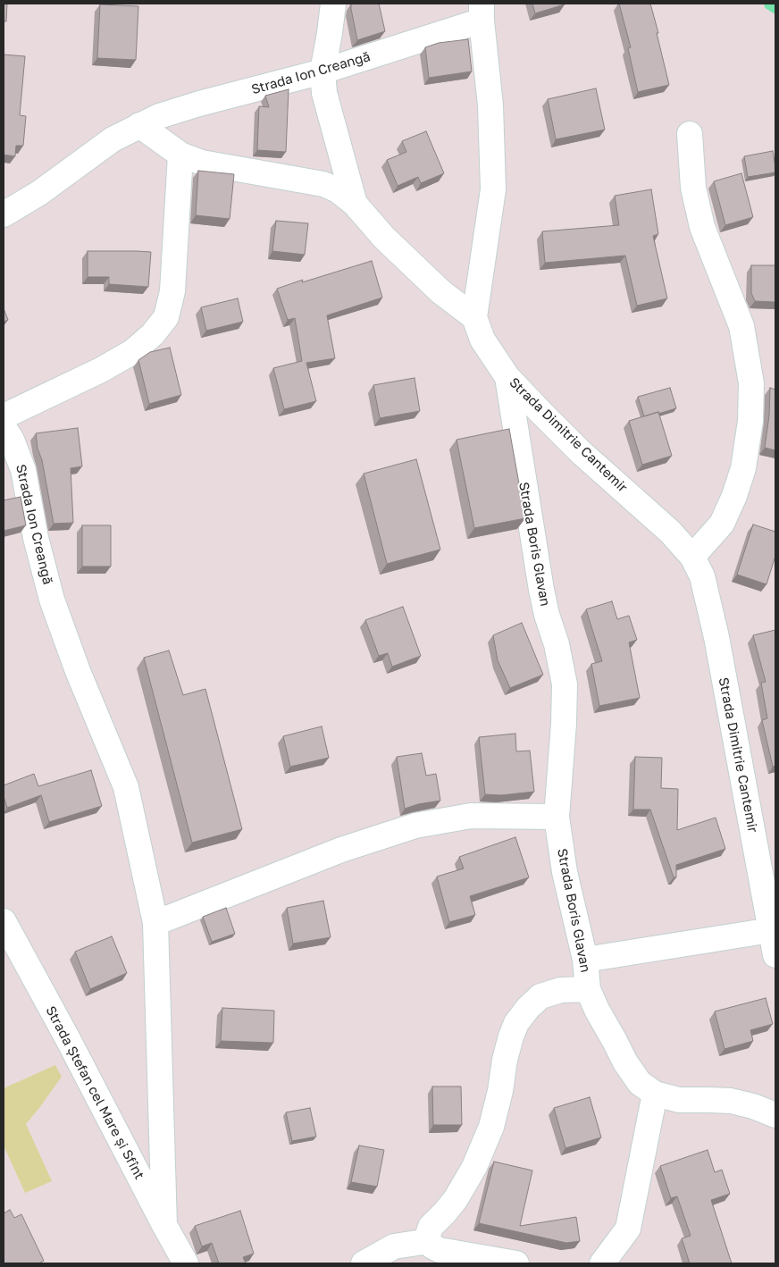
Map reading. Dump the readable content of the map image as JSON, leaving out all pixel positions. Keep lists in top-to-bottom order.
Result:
{
  "streets": {
    "street": [
      "Strada Ion Creangă",
      "Strada Dimitrie Cantemir",
      "Strada Boris Glavan",
      "Strada Ștefan cel Mare și Sfînt"
    ]
  },
  "crossings": [
    ["Strada Ion Creangă", "Strada Dimitrie Cantemir"],
    ["Strada Ion Creangă", "Strada Ștefan cel Mare și Sfînt"],
    ["Strada Dimitrie Cantemir", "Strada Boris Glavan"]
  ]
}
